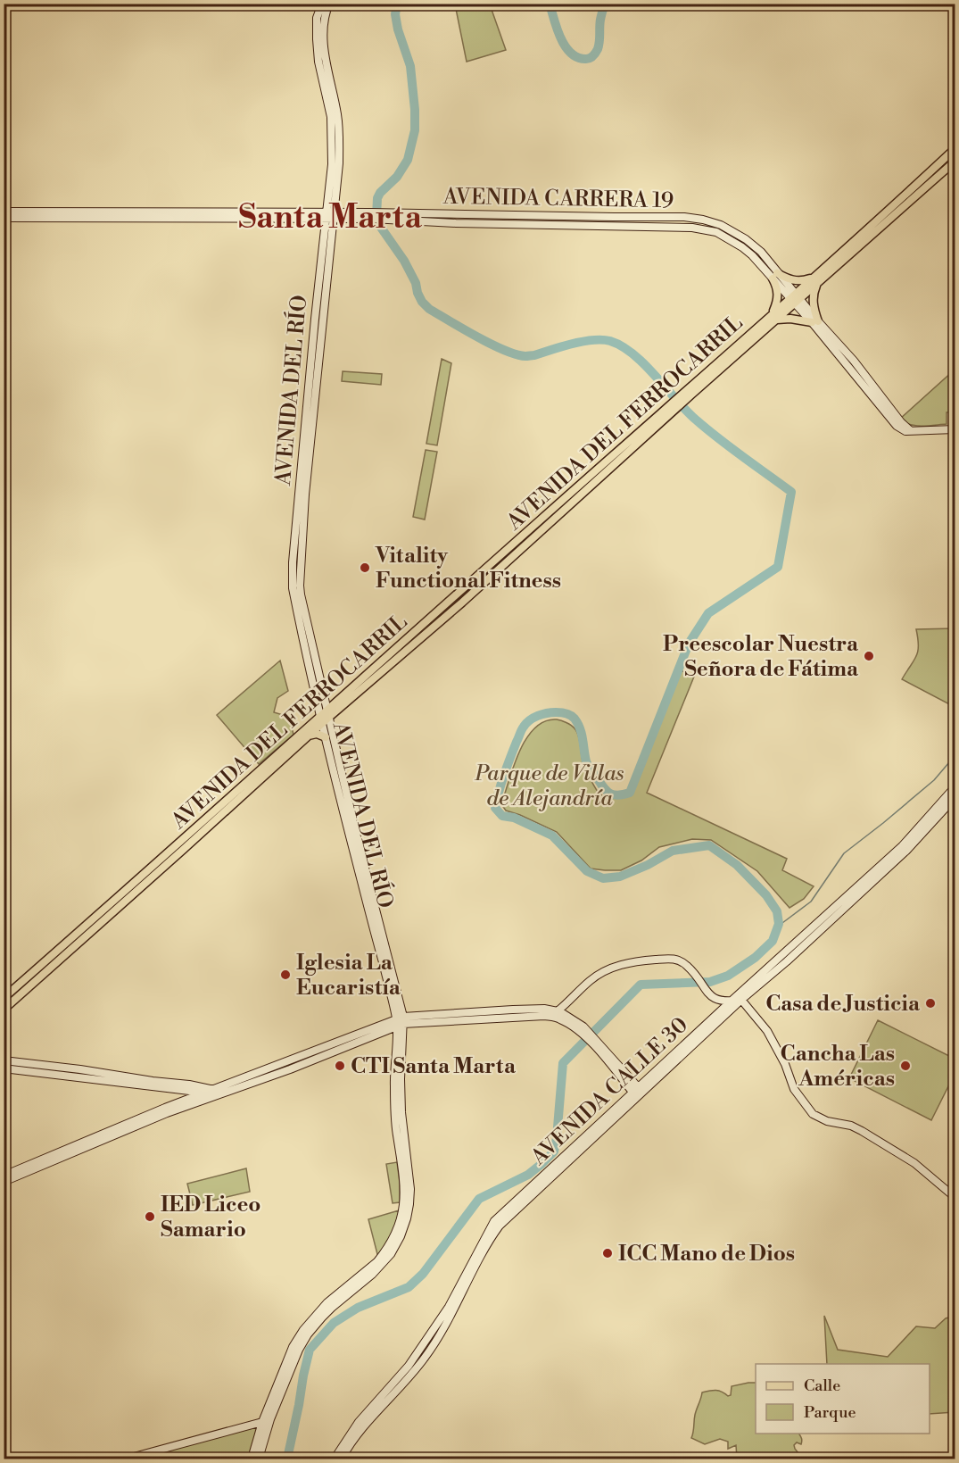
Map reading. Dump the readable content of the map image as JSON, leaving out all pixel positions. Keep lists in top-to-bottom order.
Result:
{
  "streets": {
    "main road": [
      "AVENIDA CARRERA 19",
      "AVENIDA DEL RÍO",
      "AVENIDA DEL FERROCARRIL",
      "AVENIDA CALLE 30"
    ]
  },
  "crossings": [
    ["AVENIDA CARRERA 19", "AVENIDA DEL RÍO"],
    ["AVENIDA CARRERA 19", "AVENIDA DEL FERROCARRIL"],
    ["AVENIDA DEL RÍO", "AVENIDA DEL FERROCARRIL"]
  ],
  "districts": ["Santa Marta"],
  "parks": ["Parque de Villas de Alejandría"],
  "places": [
    "Vitality Functional Fitness",
    "Preescolar Nuestra Señora de Fátima",
    "Iglesia La Eucaristía",
    "Casa de Justicia",
    "CTI Santa Marta",
    "Cancha Las Américas",
    "IED Liceo Samario",
    "ICC Mano de Dios"
  ],
  "legend": ["Calle", "Parque"]
}
